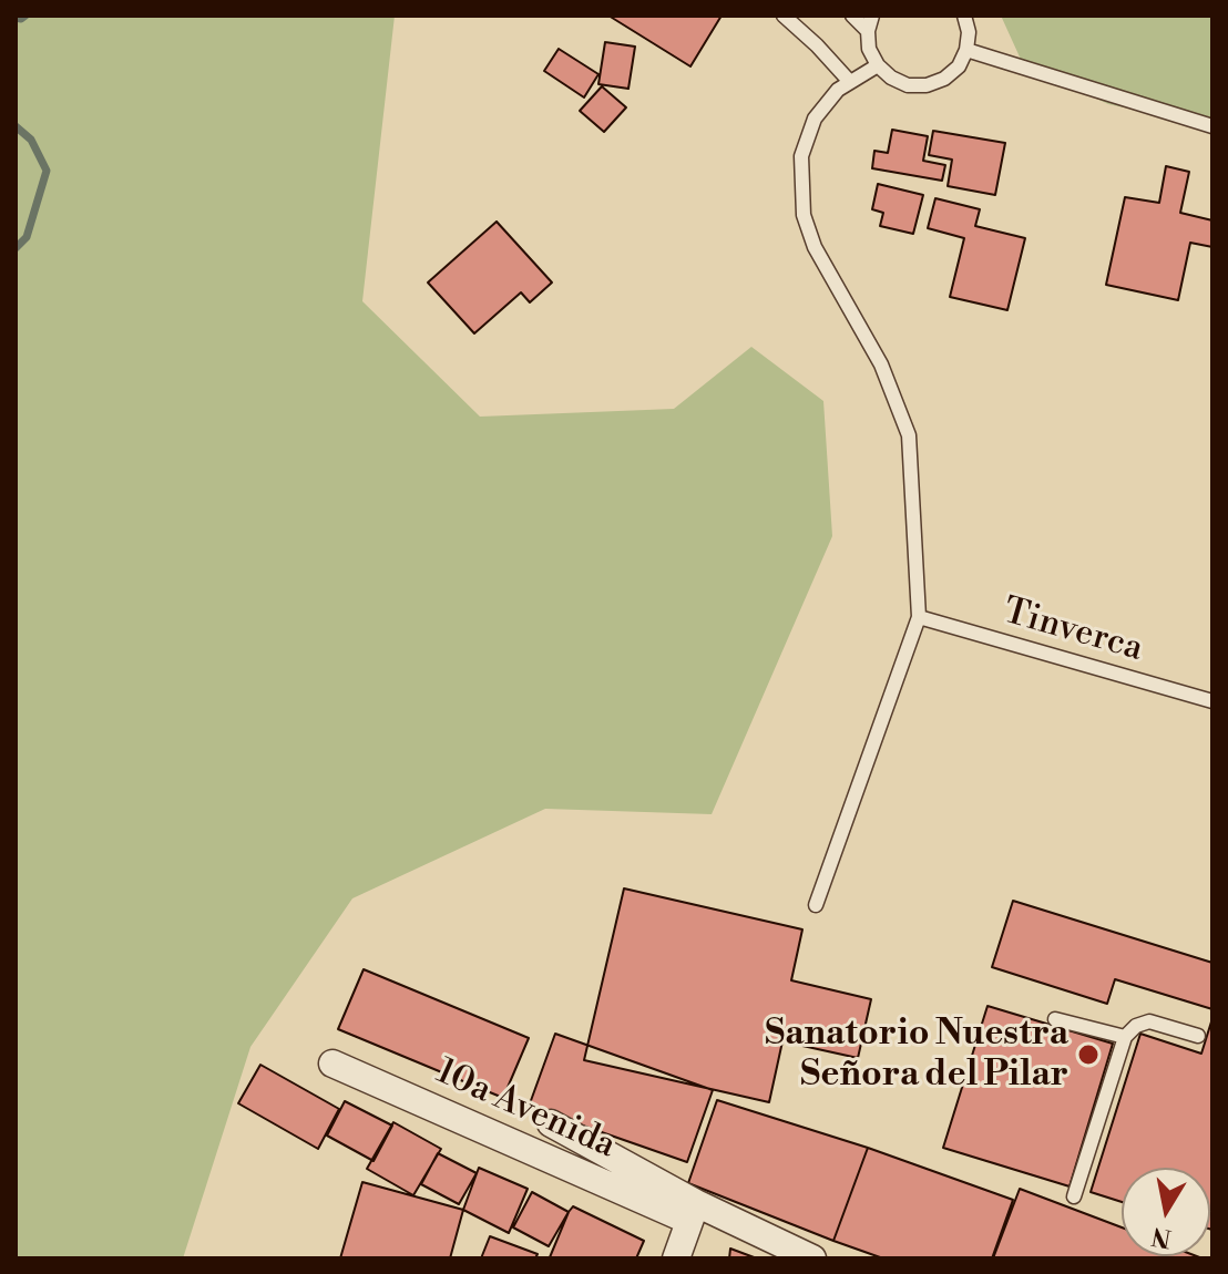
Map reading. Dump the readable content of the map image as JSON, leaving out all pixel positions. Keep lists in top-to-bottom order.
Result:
{
  "streets": {
    "street": ["10a Avenida"],
    "lane": ["Tinverca"]
  },
  "places": ["Sanatorio Nuestra Señora del Pilar"],
  "north": "bottom"
}
